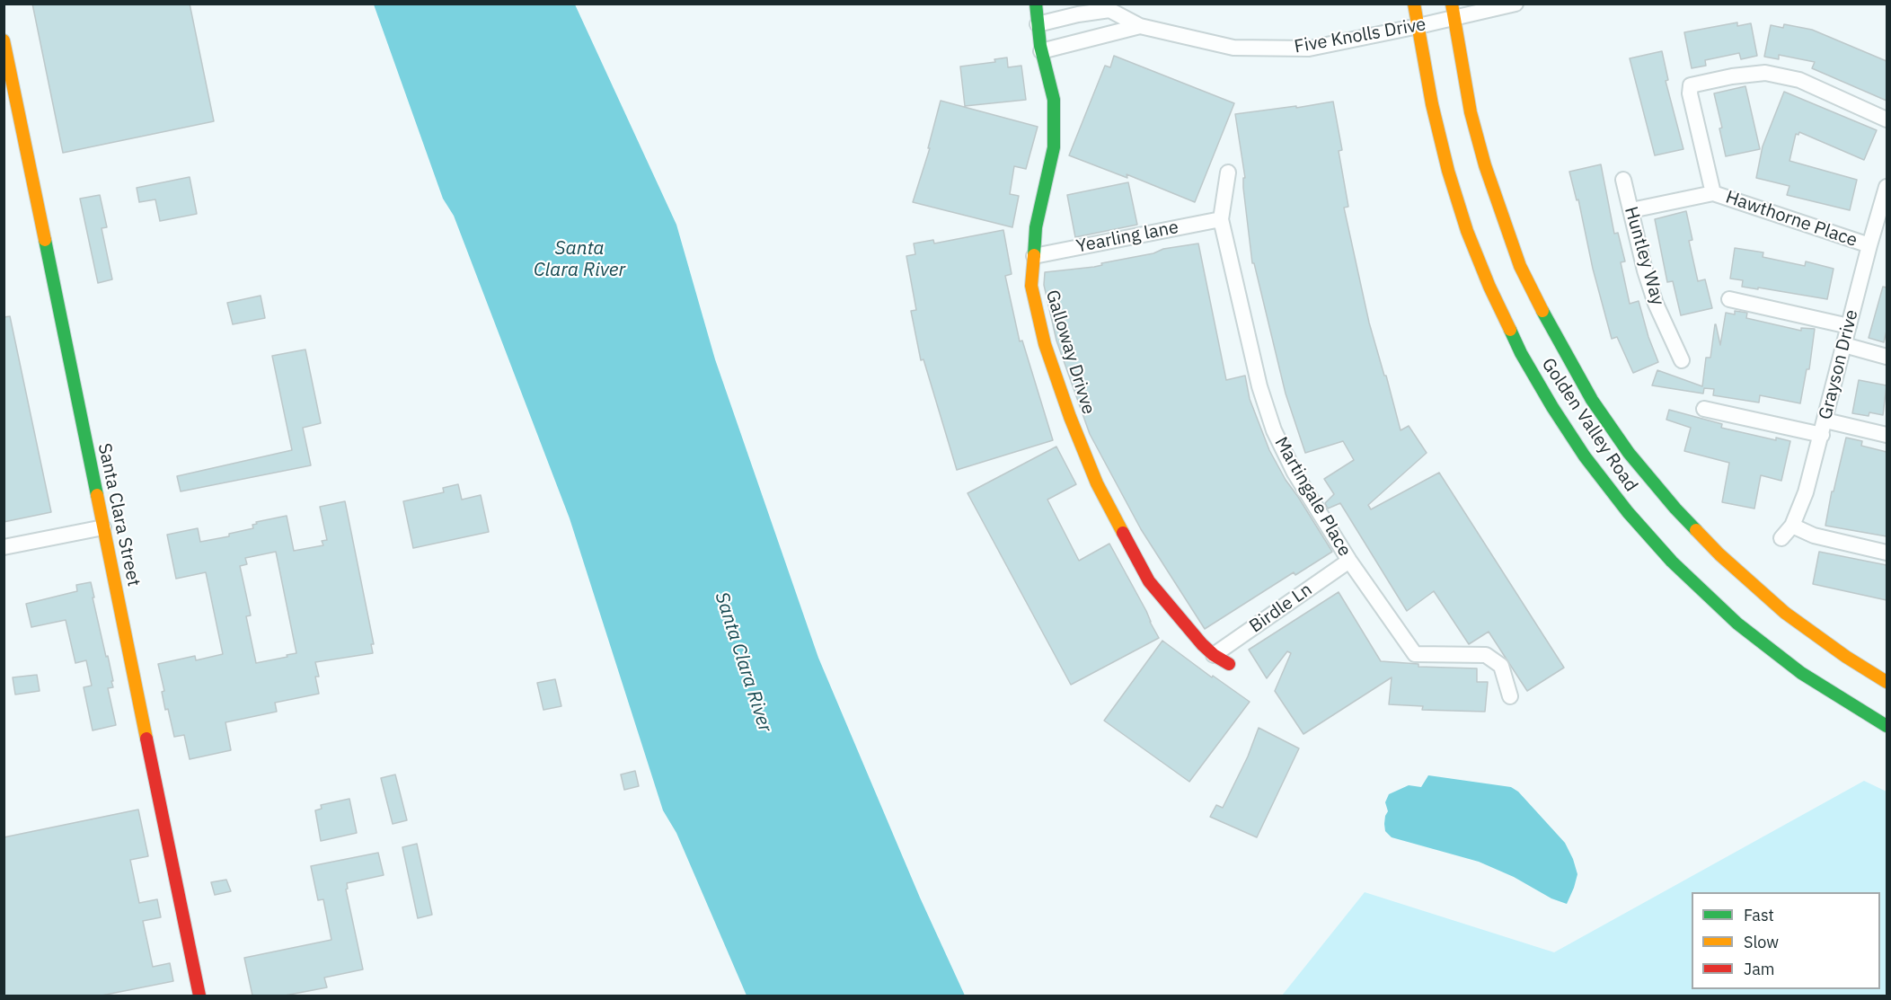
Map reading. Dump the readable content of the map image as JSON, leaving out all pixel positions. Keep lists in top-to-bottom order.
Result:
{
  "streets": {
    "main road": ["Galloway Drivve", "Golden Valley Road", "Santa Clara Street"],
    "street": [
      "Five Knolls Drive",
      "Hawthorne Place",
      "Yearling lane",
      "Huntley Way",
      "Grayson Drive",
      "Martingale Place",
      "Birdle Ln"
    ]
  },
  "crossings": [
    ["Five Knolls Drive", "Golden Valley Road"],
    ["Hawthorne Place", "Grayson Drive"],
    ["Yearling lane", "Galloway Drivve"],
    ["Yearling lane", "Martingale Place"],
    ["Galloway Drivve", "Birdle Ln"],
    ["Martingale Place", "Birdle Ln"]
  ],
  "water": ["Santa Clara River"],
  "legend": ["Fast", "Slow", "Jam"]
}
